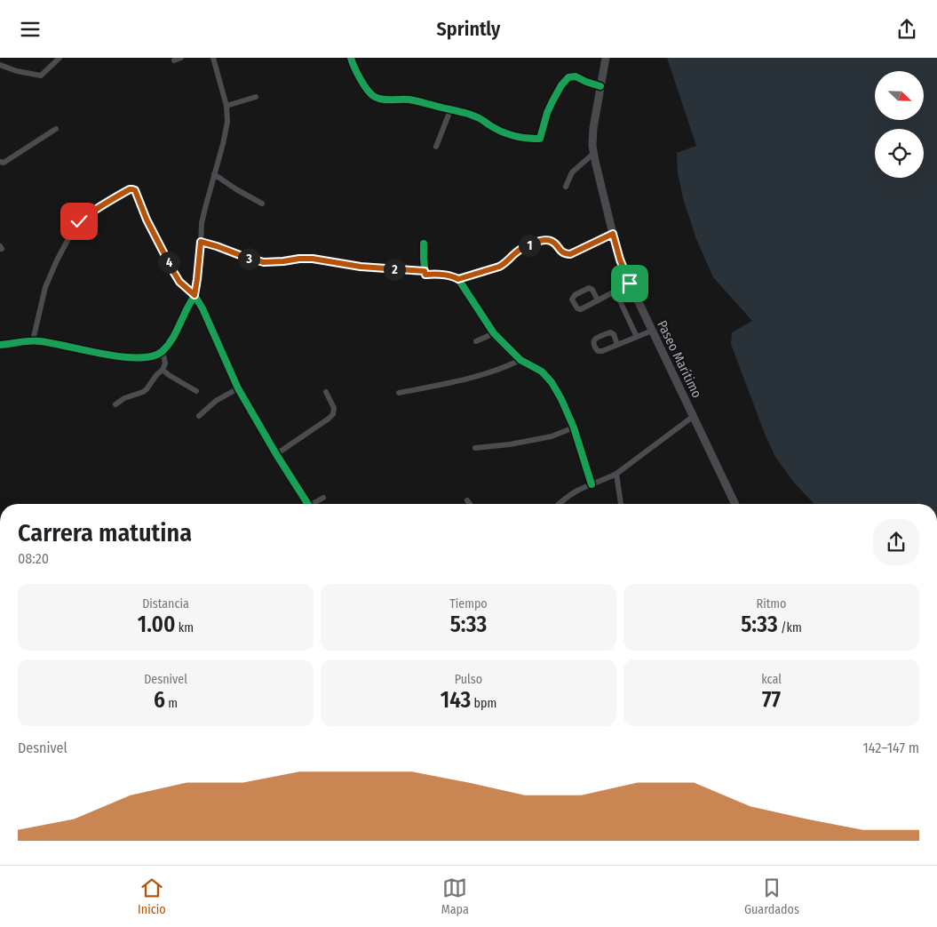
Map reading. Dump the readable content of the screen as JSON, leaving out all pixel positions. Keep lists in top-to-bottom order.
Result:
{
  "streets": {
    "main road": ["Paseo Marítimo"]
  },
  "north": "bottom right",
  "page": {
    "header": "Sprintly",
    "pins": [
      "1",
      "3",
      "4",
      "2"
    ],
    "heading": ["Carrera matutina", "08:20"],
    "stats": [
      ["Distancia", "1.00 km"],
      ["Tiempo", "5:33"],
      ["Ritmo", "5:33 /km"],
      ["Desnivel", "6 m"],
      ["Pulso", "143 bpm"],
      ["kcal", "77"]
    ],
    "chart": ["Desnivel", "142–147 m"],
    "tabs": ["Inicio", "Mapa", "Guardados"]
  }
}
